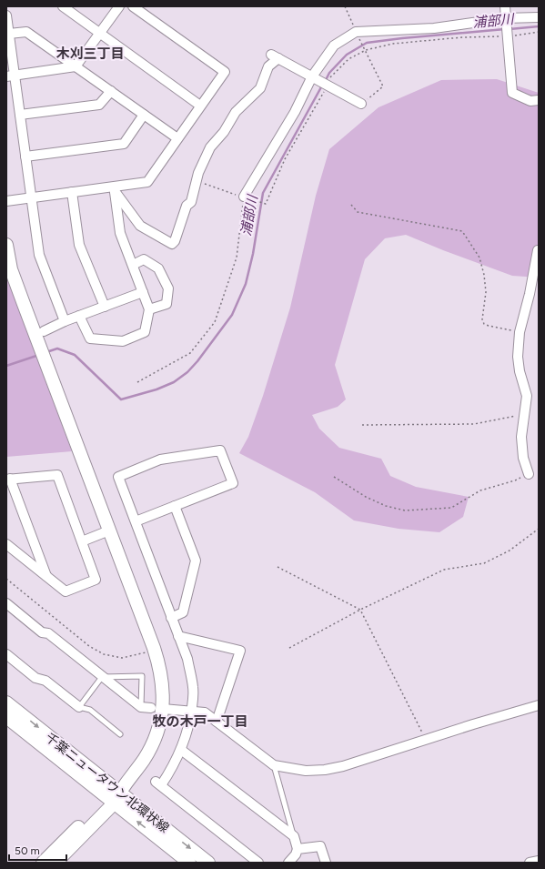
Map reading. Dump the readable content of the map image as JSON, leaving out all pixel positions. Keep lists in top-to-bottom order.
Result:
{
  "streets": {
    "street": ["千葉ニュータウン北環状線"]
  },
  "districts": ["木刈三丁目", "牧の木戸一丁目"],
  "water": ["浦部川"],
  "scale_bar": "50 m"
}
